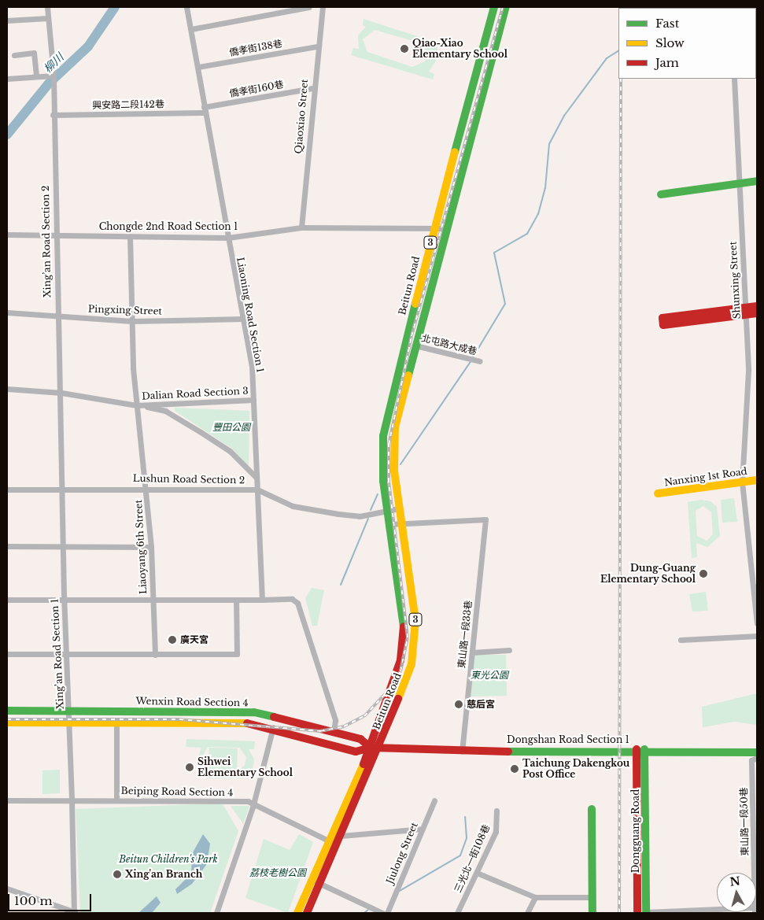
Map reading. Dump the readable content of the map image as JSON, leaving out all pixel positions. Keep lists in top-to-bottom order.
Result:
{
  "streets": {
    "main road": [
      "3",
      "Beitun Road",
      "Nanxing 1st Road",
      "Wenxin Road Section 4",
      "Dongshan Road Section 1",
      "Dongguang Road"
    ],
    "street": [
      "僑孝街138巷",
      "僑孝街160巷",
      "興安路二段142巷",
      "Qiaoxiao Street",
      "Chongde 2nd Road Section 1",
      "Xing’an Road Section 2",
      "Shunxing Street",
      "Pingxing Street",
      "Liaoning Road Section 1",
      "北屯路大成巷",
      "Dalian Road Section 3",
      "Lushun Road Section 2",
      "Liaoyang 6th Street",
      "東山路一段33巷",
      "Xing’an Road Section 1",
      "Beiping Road Section 4",
      "東山路一段50巷",
      "Jiulong Street",
      "三光北一街108巷"
    ]
  },
  "crossings": [
    ["僑孝街138巷", "Qiaoxiao Street"],
    ["僑孝街138巷", "Liaoning Road Section 1"],
    ["僑孝街160巷", "興安路二段142巷"],
    ["僑孝街160巷", "Qiaoxiao Street"],
    ["僑孝街160巷", "Liaoning Road Section 1"],
    ["興安路二段142巷", "Xing’an Road Section 2"],
    ["興安路二段142巷", "Liaoning Road Section 1"],
    ["Qiaoxiao Street", "Chongde 2nd Road Section 1"],
    ["Chongde 2nd Road Section 1", "Xing’an Road Section 2"],
    ["Chongde 2nd Road Section 1", "3"],
    ["Chongde 2nd Road Section 1", "Beitun Road"],
    ["Chongde 2nd Road Section 1", "Liaoning Road Section 1"],
    ["Chongde 2nd Road Section 1", "Liaoyang 6th Street"],
    ["Xing’an Road Section 2", "Pingxing Street"],
    ["Xing’an Road Section 2", "Dalian Road Section 3"],
    ["Xing’an Road Section 2", "Xing’an Road Section 1"],
    ["3", "Beitun Road"],
    ["3", "北屯路大成巷"],
    ["Shunxing Street", "Nanxing 1st Road"],
    ["Beitun Road", "北屯路大成巷"],
    ["Beitun Road", "Lushun Road Section 2"],
    ["Beitun Road", "東山路一段33巷"],
    ["Beitun Road", "Wenxin Road Section 4"],
    ["Beitun Road", "Dongshan Road Section 1"],
    ["Beitun Road", "Beiping Road Section 4"],
    ["Pingxing Street", "Liaoning Road Section 1"],
    ["Pingxing Street", "Liaoyang 6th Street"],
    ["Liaoning Road Section 1", "Dalian Road Section 3"],
    ["Liaoning Road Section 1", "Lushun Road Section 2"],
    ["Dalian Road Section 3", "Liaoyang 6th Street"],
    ["Dalian Road Section 3", "Xing’an Road Section 1"],
    ["Lushun Road Section 2", "Liaoyang 6th Street"],
    ["Lushun Road Section 2", "Xing’an Road Section 1"],
    ["東山路一段33巷", "Dongshan Road Section 1"],
    ["Xing’an Road Section 1", "Wenxin Road Section 4"],
    ["Xing’an Road Section 1", "Beiping Road Section 4"],
    ["Wenxin Road Section 4", "Dongshan Road Section 1"],
    ["Dongshan Road Section 1", "Dongguang Road"]
  ],
  "water": ["柳川"],
  "parks": [
    "豐田公園",
    "東光公園",
    "Beitun Children's Park",
    "荔枝老樹公園"
  ],
  "places": [
    "Qiao-Xiao Elementary School",
    "Dung-Guang Elementary School",
    "廣天宮",
    "慈后宮",
    "Sihwei Elementary School",
    "Taichung Dakengkou Post Office",
    "Xing'an Branch"
  ],
  "legend": ["Fast", "Slow", "Jam"],
  "scale_bar": "100 m",
  "north": "top"
}
